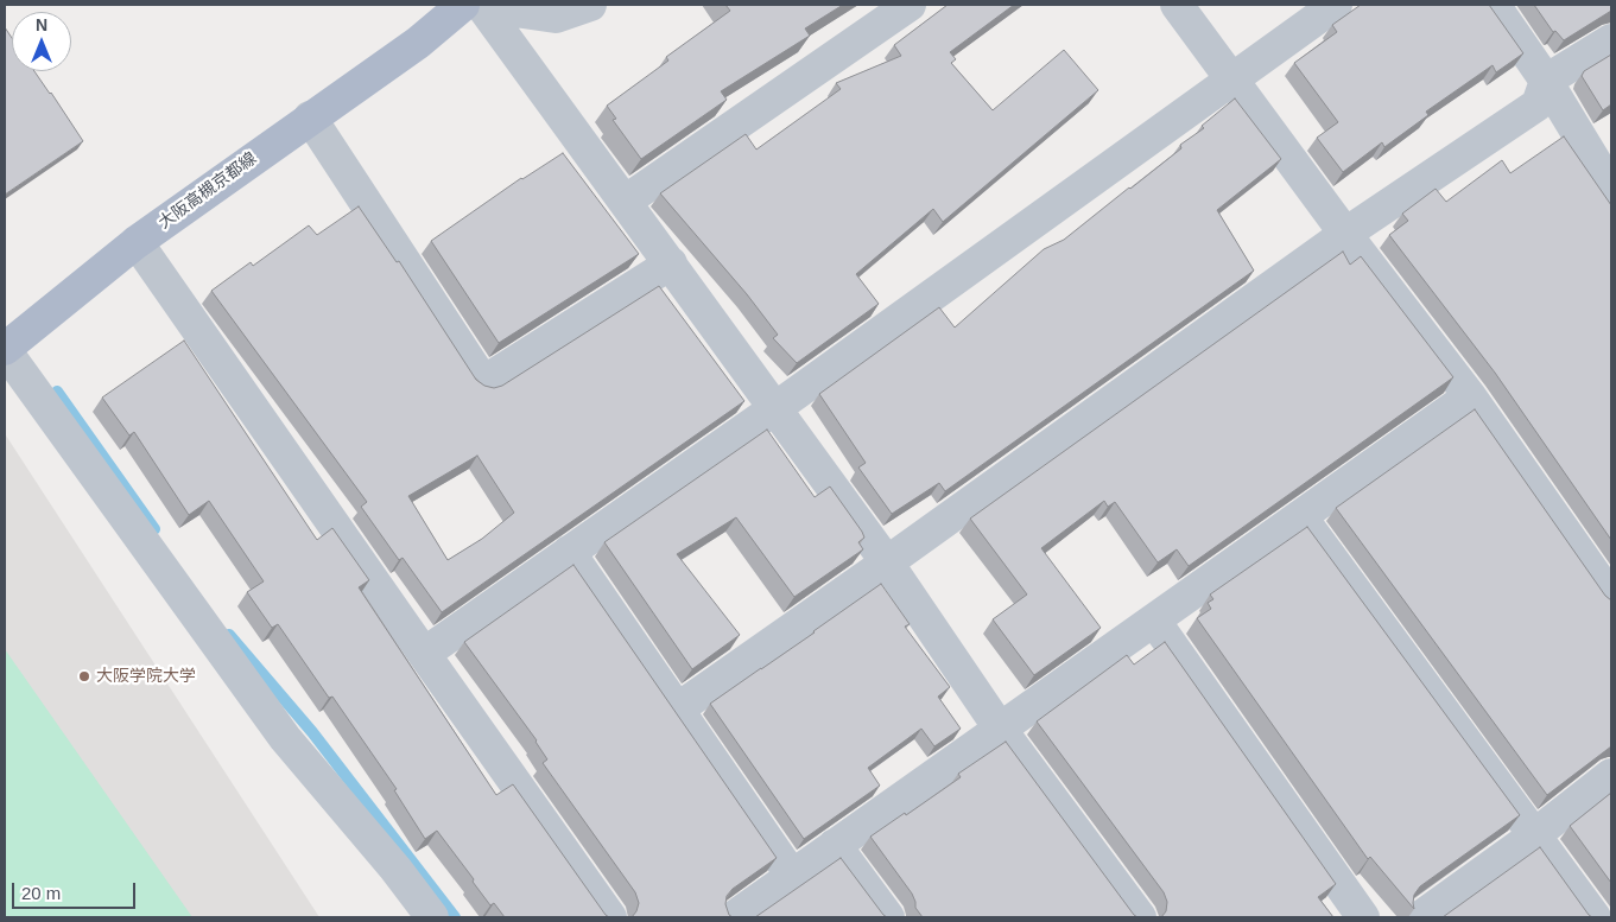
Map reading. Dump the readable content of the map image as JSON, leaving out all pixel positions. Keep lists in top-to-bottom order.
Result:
{
  "streets": {
    "main road": ["大阪高槻京都線"]
  },
  "places": ["大阪学院大学"],
  "scale_bar": "20 m",
  "north": "top"
}
